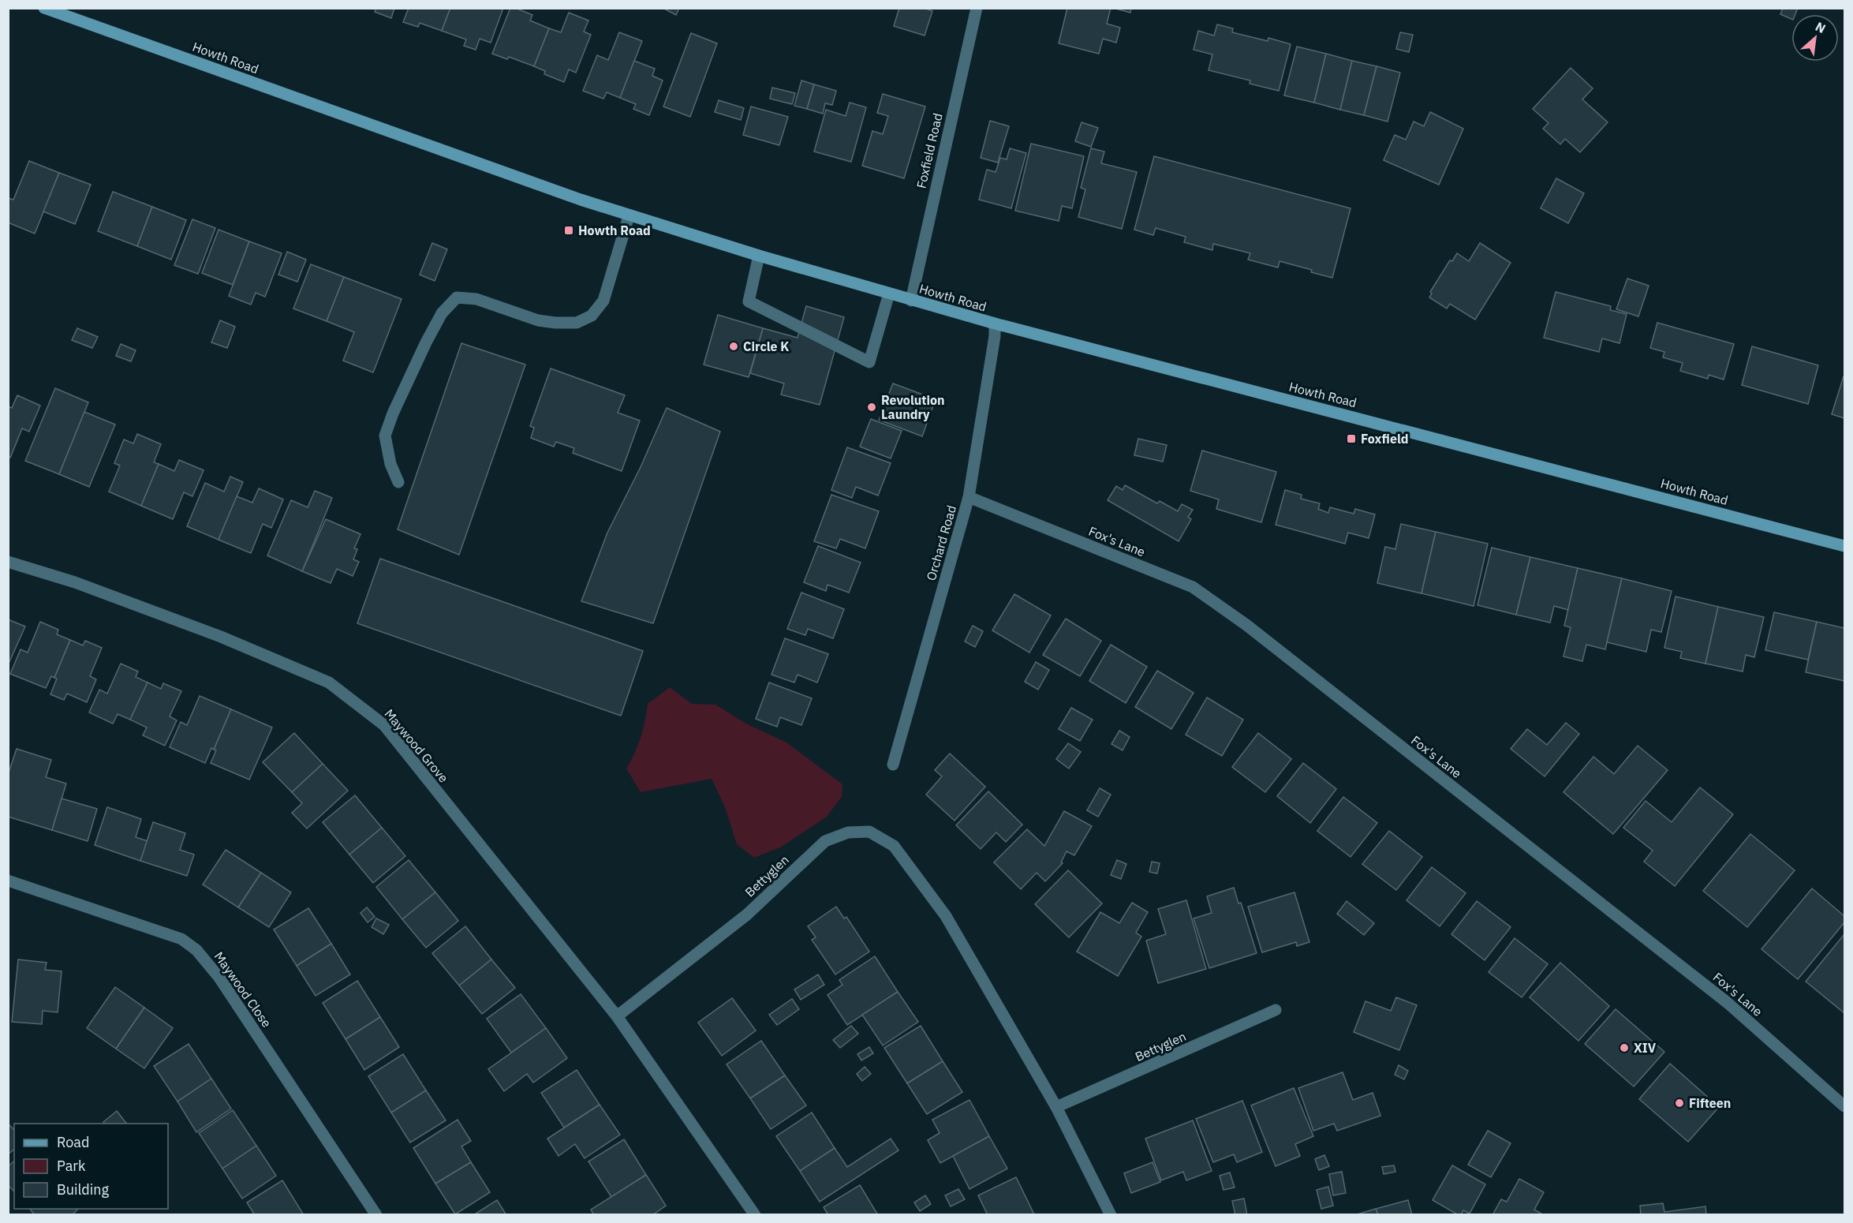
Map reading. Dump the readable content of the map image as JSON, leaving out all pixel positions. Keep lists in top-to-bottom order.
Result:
{
  "streets": {
    "main road": ["Howth Road"],
    "street": [
      "Foxfield Road",
      "Fox's Lane",
      "Orchard Road",
      "Maywood Grove",
      "Bettyglen",
      "Maywood Close"
    ]
  },
  "crossings": [
    ["Howth Road", "Foxfield Road"],
    ["Howth Road", "Orchard Road"],
    ["Fox's Lane", "Orchard Road"],
    ["Maywood Grove", "Bettyglen"]
  ],
  "places": {
    "transit": ["Howth Road", "Foxfield"],
    "other": [
      "Circle K",
      "Revolution Laundry",
      "XIV",
      "Fifteen"
    ]
  },
  "legend": ["Road", "Park", "Building"],
  "north": "top right"
}
